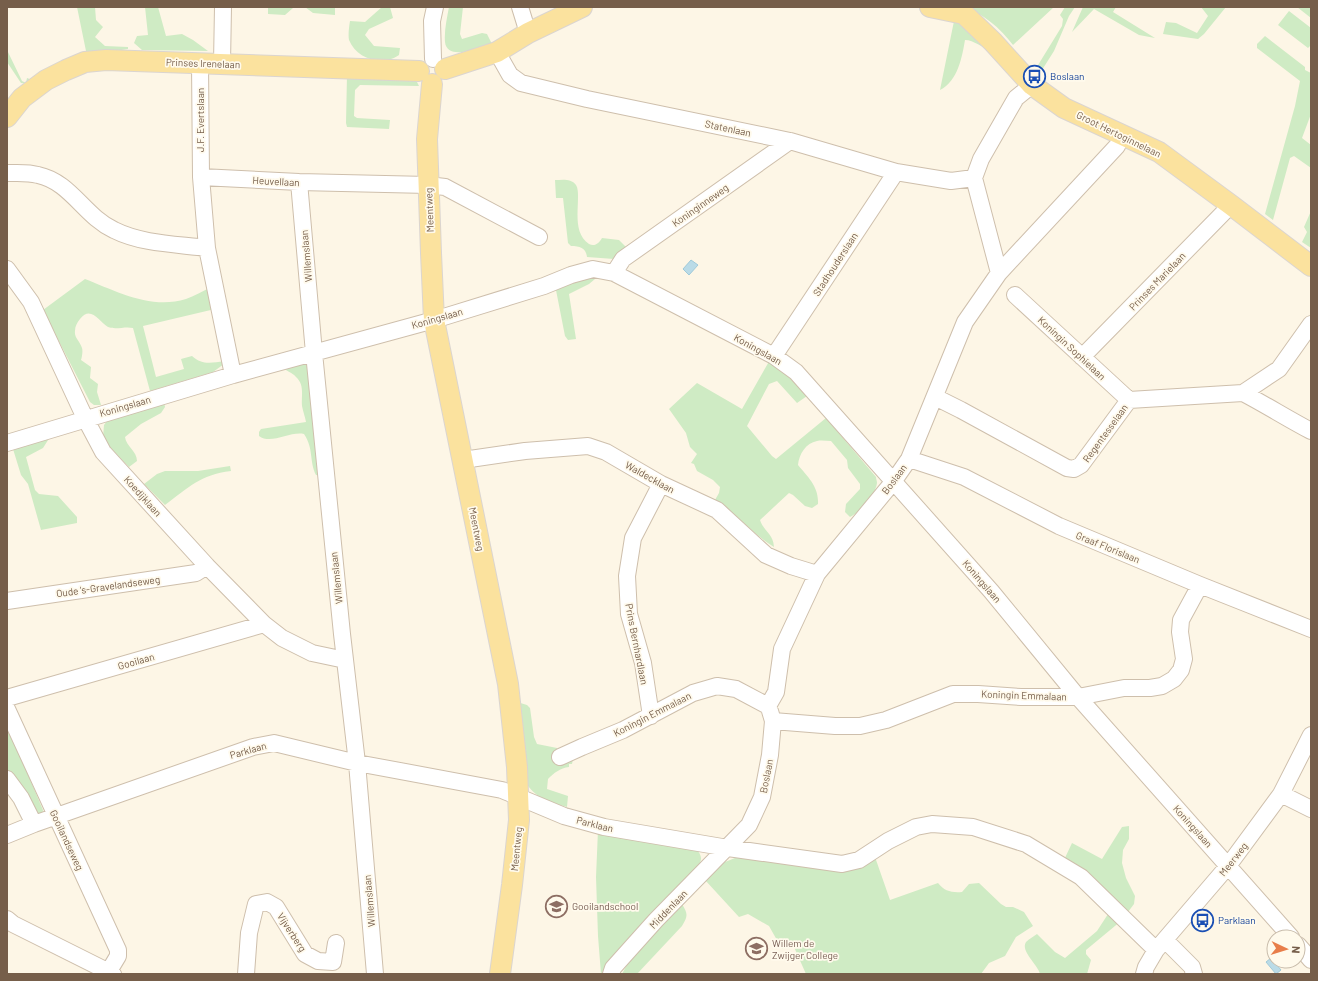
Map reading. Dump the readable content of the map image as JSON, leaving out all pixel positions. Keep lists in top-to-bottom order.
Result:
{
  "streets": {
    "main road": ["Prinses Irenelaan", "Groot Hertoginnelaan", "Meentweg"],
    "street": [
      "J.F. Evertslaan",
      "Statenlaan",
      "Heuvellaan",
      "Koninginneweg",
      "Willemslaan",
      "Stadhouderslaan",
      "Prinses Marielaan",
      "Koningslaan",
      "Koningin Sophielaan",
      "Regentesselaan",
      "Waldecklaan",
      "Boslaan",
      "Koedijklaan",
      "Graaf Florislaan",
      "Oude 's-Gravelandseweg",
      "Prins Bernhardlaan",
      "Gooilaan",
      "Koningin Emmalaan",
      "Parklaan",
      "Gooilandseweg",
      "Meerweg",
      "Middenlaan",
      "Vijverberg"
    ]
  },
  "crossings": [
    ["Prinses Irenelaan", "J.F. Evertslaan"],
    ["Prinses Irenelaan", "Meentweg"],
    ["J.F. Evertslaan", "Heuvellaan"],
    ["Statenlaan", "Koninginneweg"],
    ["Statenlaan", "Stadhouderslaan"],
    ["Groot Hertoginnelaan", "Prinses Marielaan"],
    ["Groot Hertoginnelaan", "Boslaan"],
    ["Heuvellaan", "Meentweg"],
    ["Heuvellaan", "Willemslaan"],
    ["Koninginneweg", "Koningslaan"],
    ["Meentweg", "Koningslaan"],
    ["Meentweg", "Waldecklaan"],
    ["Meentweg", "Parklaan"],
    ["Willemslaan", "Koningslaan"],
    ["Willemslaan", "Koedijklaan"],
    ["Willemslaan", "Parklaan"],
    ["Stadhouderslaan", "Koningslaan"],
    ["Prinses Marielaan", "Koningin Sophielaan"],
    ["Koningslaan", "Boslaan"],
    ["Koningslaan", "Koedijklaan"],
    ["Koningslaan", "Koningin Emmalaan"],
    ["Koningslaan", "Meerweg"],
    ["Koningin Sophielaan", "Regentesselaan"],
    ["Regentesselaan", "Boslaan"],
    ["Waldecklaan", "Boslaan"],
    ["Waldecklaan", "Prins Bernhardlaan"],
    ["Boslaan", "Graaf Florislaan"],
    ["Boslaan", "Koningin Emmalaan"],
    ["Boslaan", "Parklaan"],
    ["Boslaan", "Middenlaan"],
    ["Koedijklaan", "Oude 's-Gravelandseweg"],
    ["Koedijklaan", "Gooilaan"],
    ["Graaf Florislaan", "Koningin Emmalaan"],
    ["Prins Bernhardlaan", "Koningin Emmalaan"],
    ["Parklaan", "Gooilandseweg"],
    ["Parklaan", "Meerweg"],
    ["Parklaan", "Middenlaan"]
  ],
  "places": {
    "bus stop": ["Boslaan", "Parklaan"],
    "school or university": ["Gooilandschool", "Willem de Zwijger College"]
  },
  "north": "right"
}
